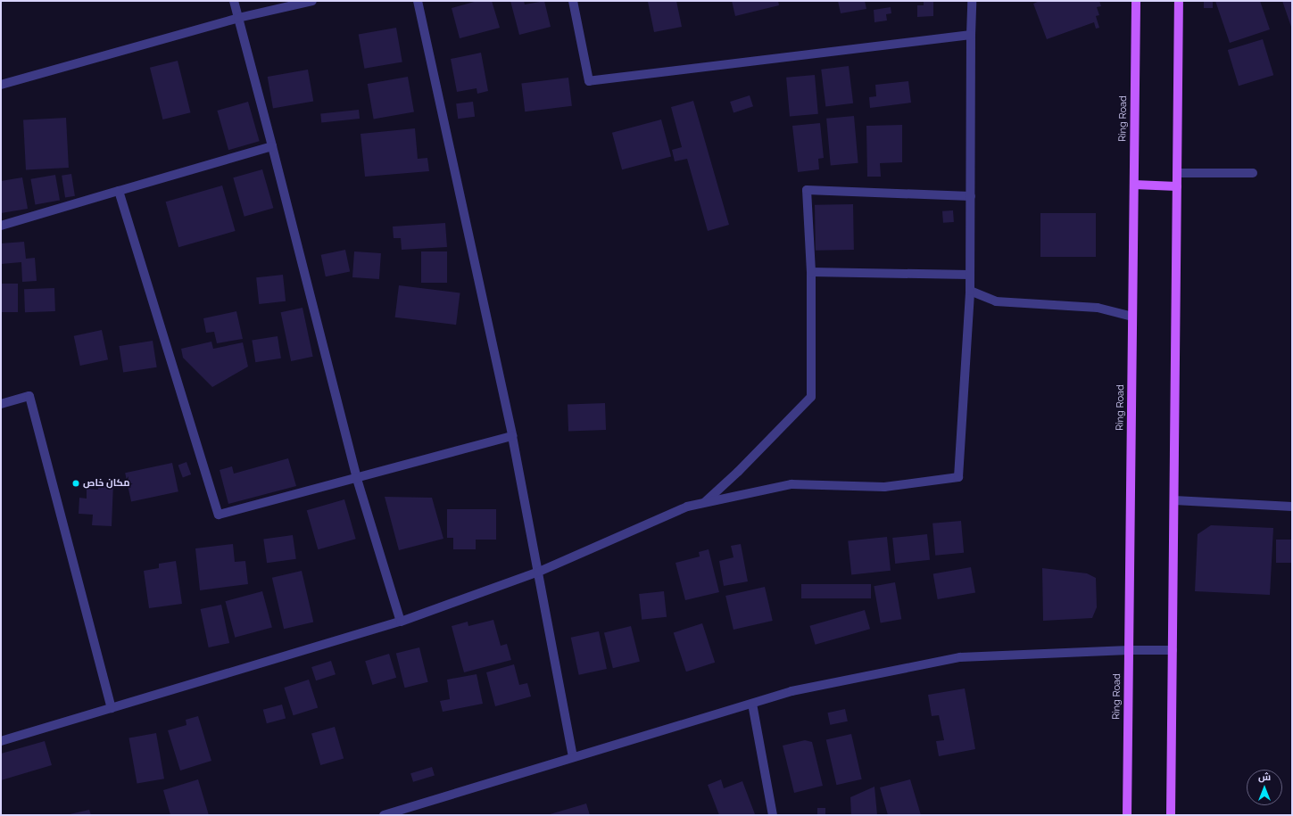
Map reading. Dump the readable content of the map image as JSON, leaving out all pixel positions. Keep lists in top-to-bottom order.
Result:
{
  "streets": {
    "main road": ["Ring Road"]
  },
  "places": ["مكان خاص"],
  "north": "top"
}
